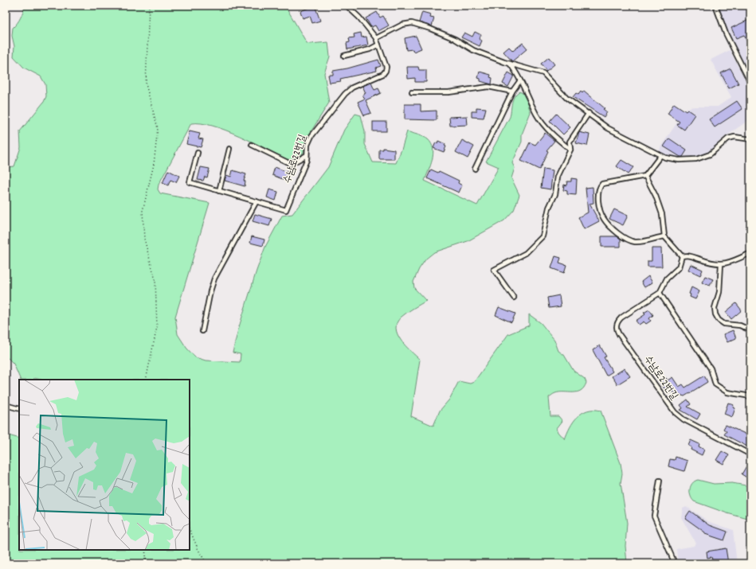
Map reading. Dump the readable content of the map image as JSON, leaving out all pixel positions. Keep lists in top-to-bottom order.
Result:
{
  "streets": {
    "lane": ["수남로22번길"]
  }
}
